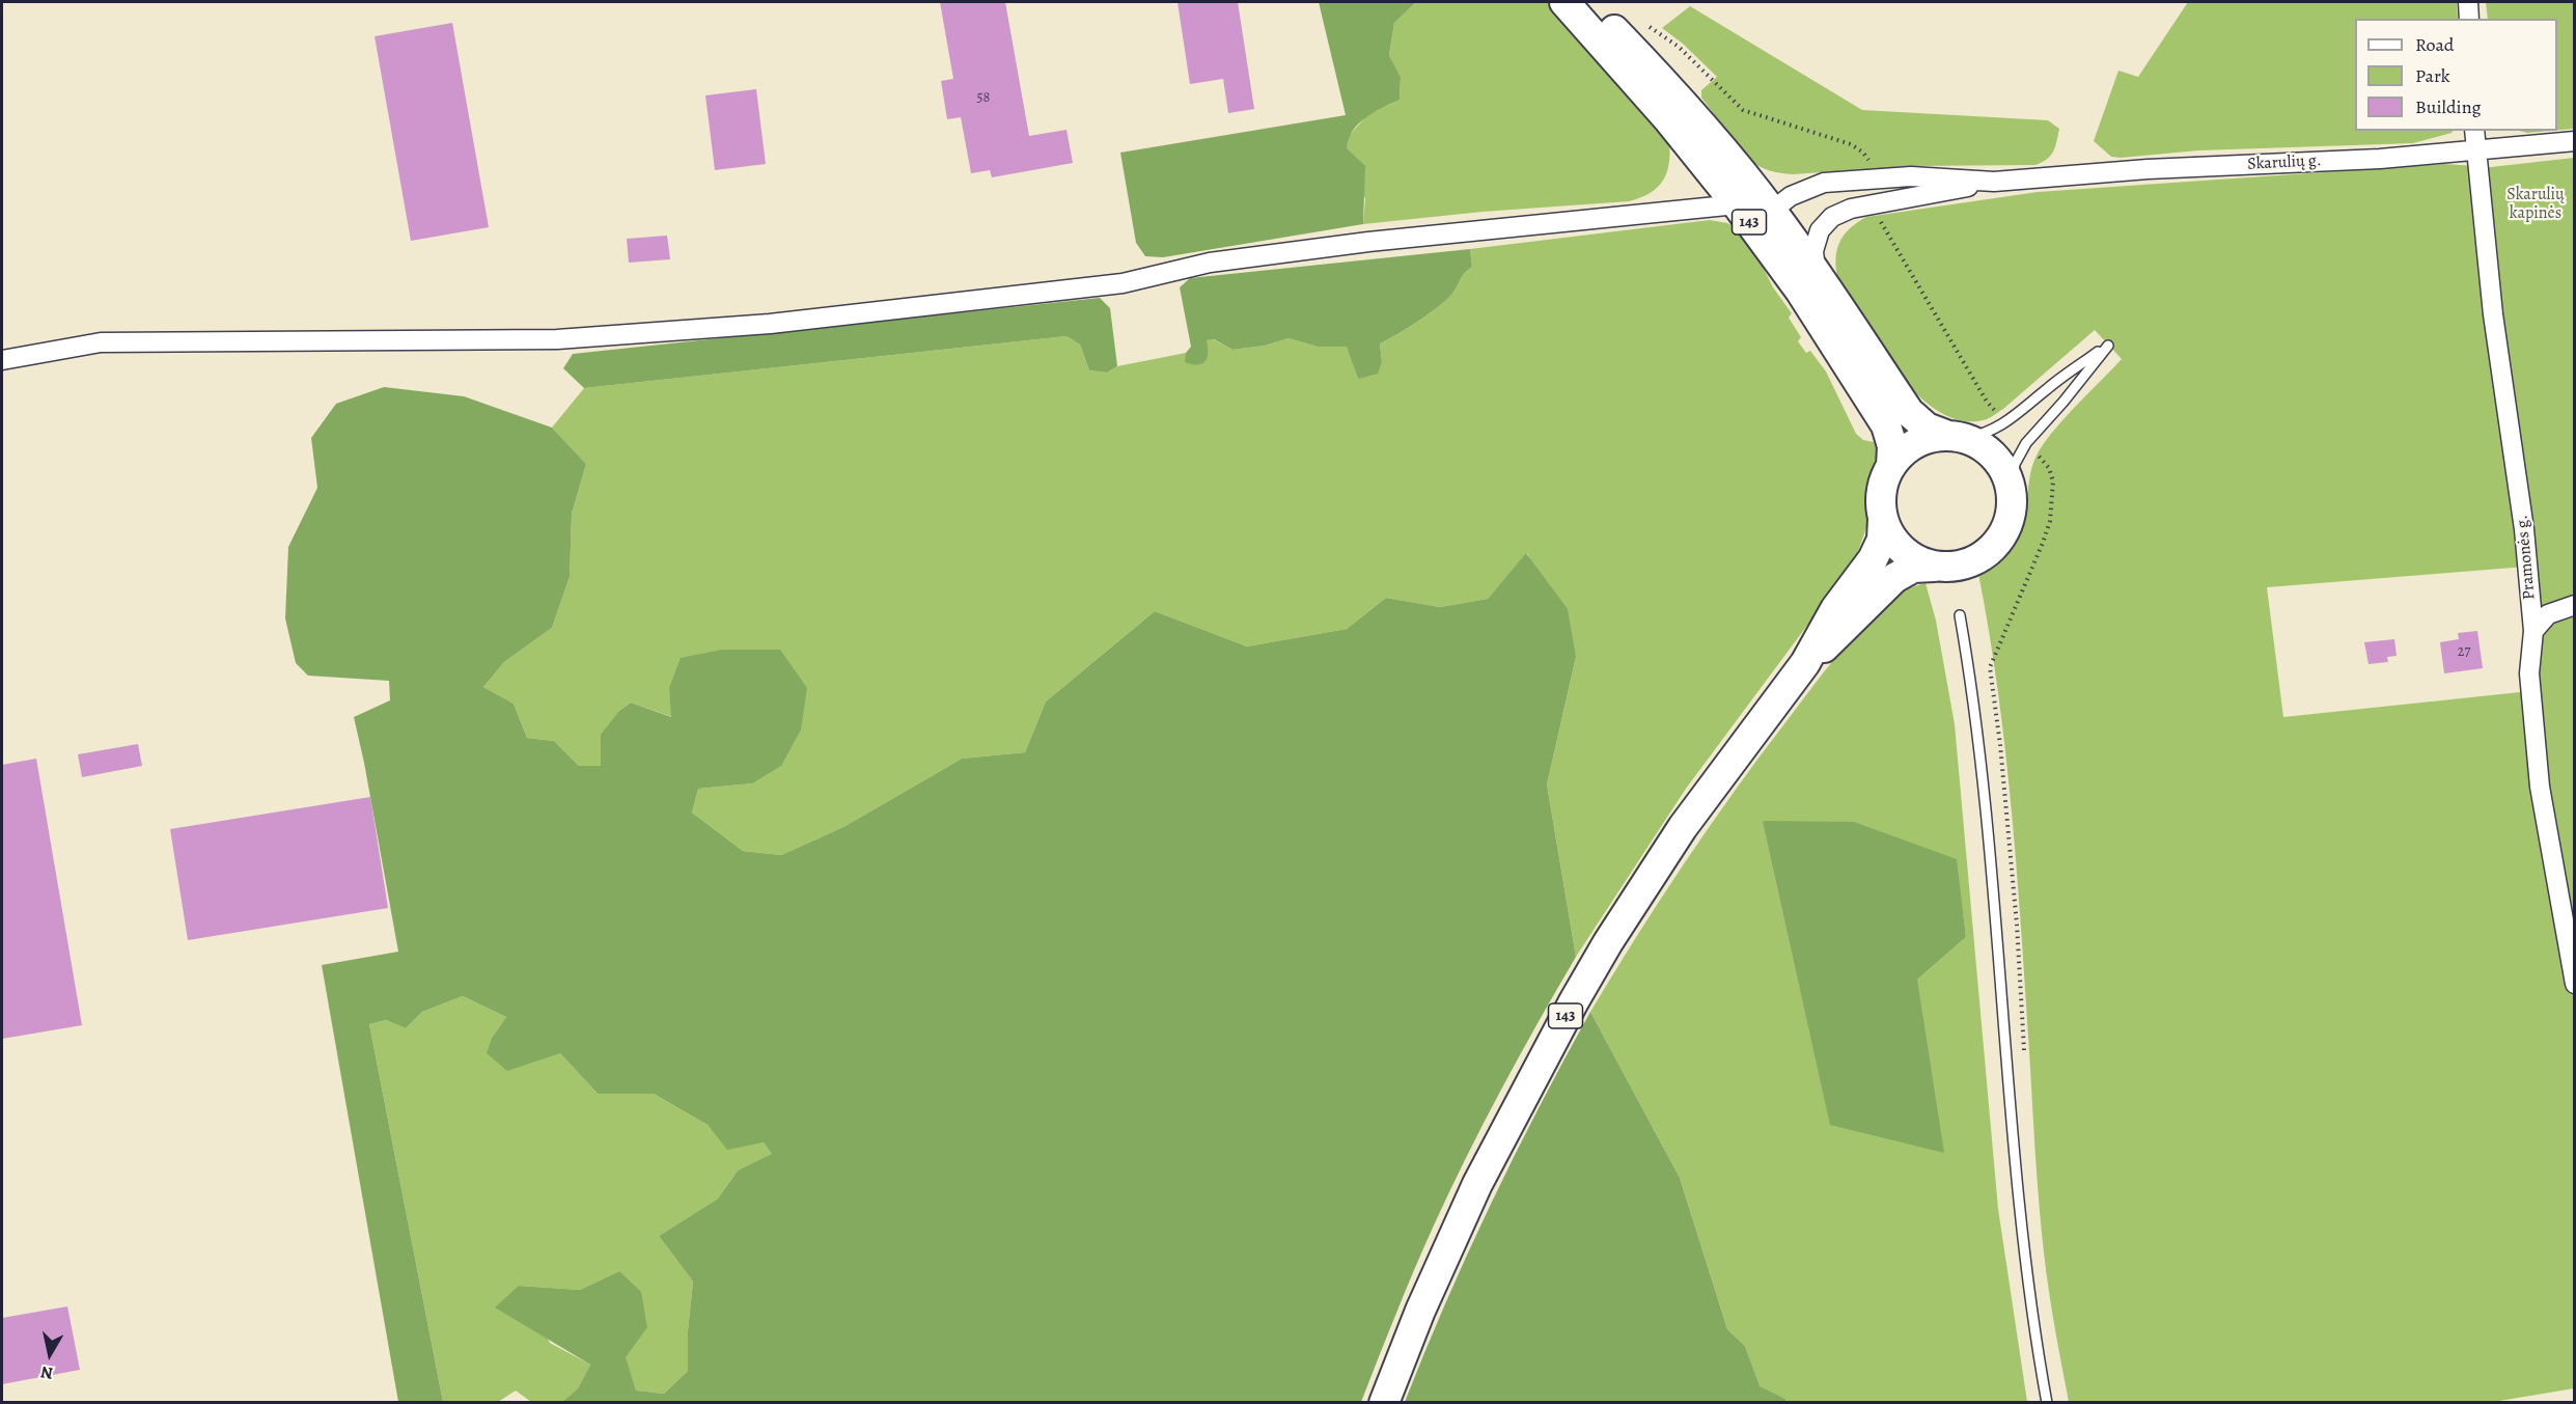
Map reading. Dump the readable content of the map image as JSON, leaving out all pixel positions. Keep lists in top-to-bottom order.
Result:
{
  "streets": {
    "main road": ["143"],
    "street": ["Skarulių g.", "Pramonės g."]
  },
  "crossings": [
    ["Skarulių g.", "143"],
    ["Skarulių g.", "Pramonės g."]
  ],
  "parks": ["Skarulių kapinės"],
  "house_numbers": ["58", "27"],
  "legend": ["Road", "Park", "Building"],
  "north": "bottom"
}
